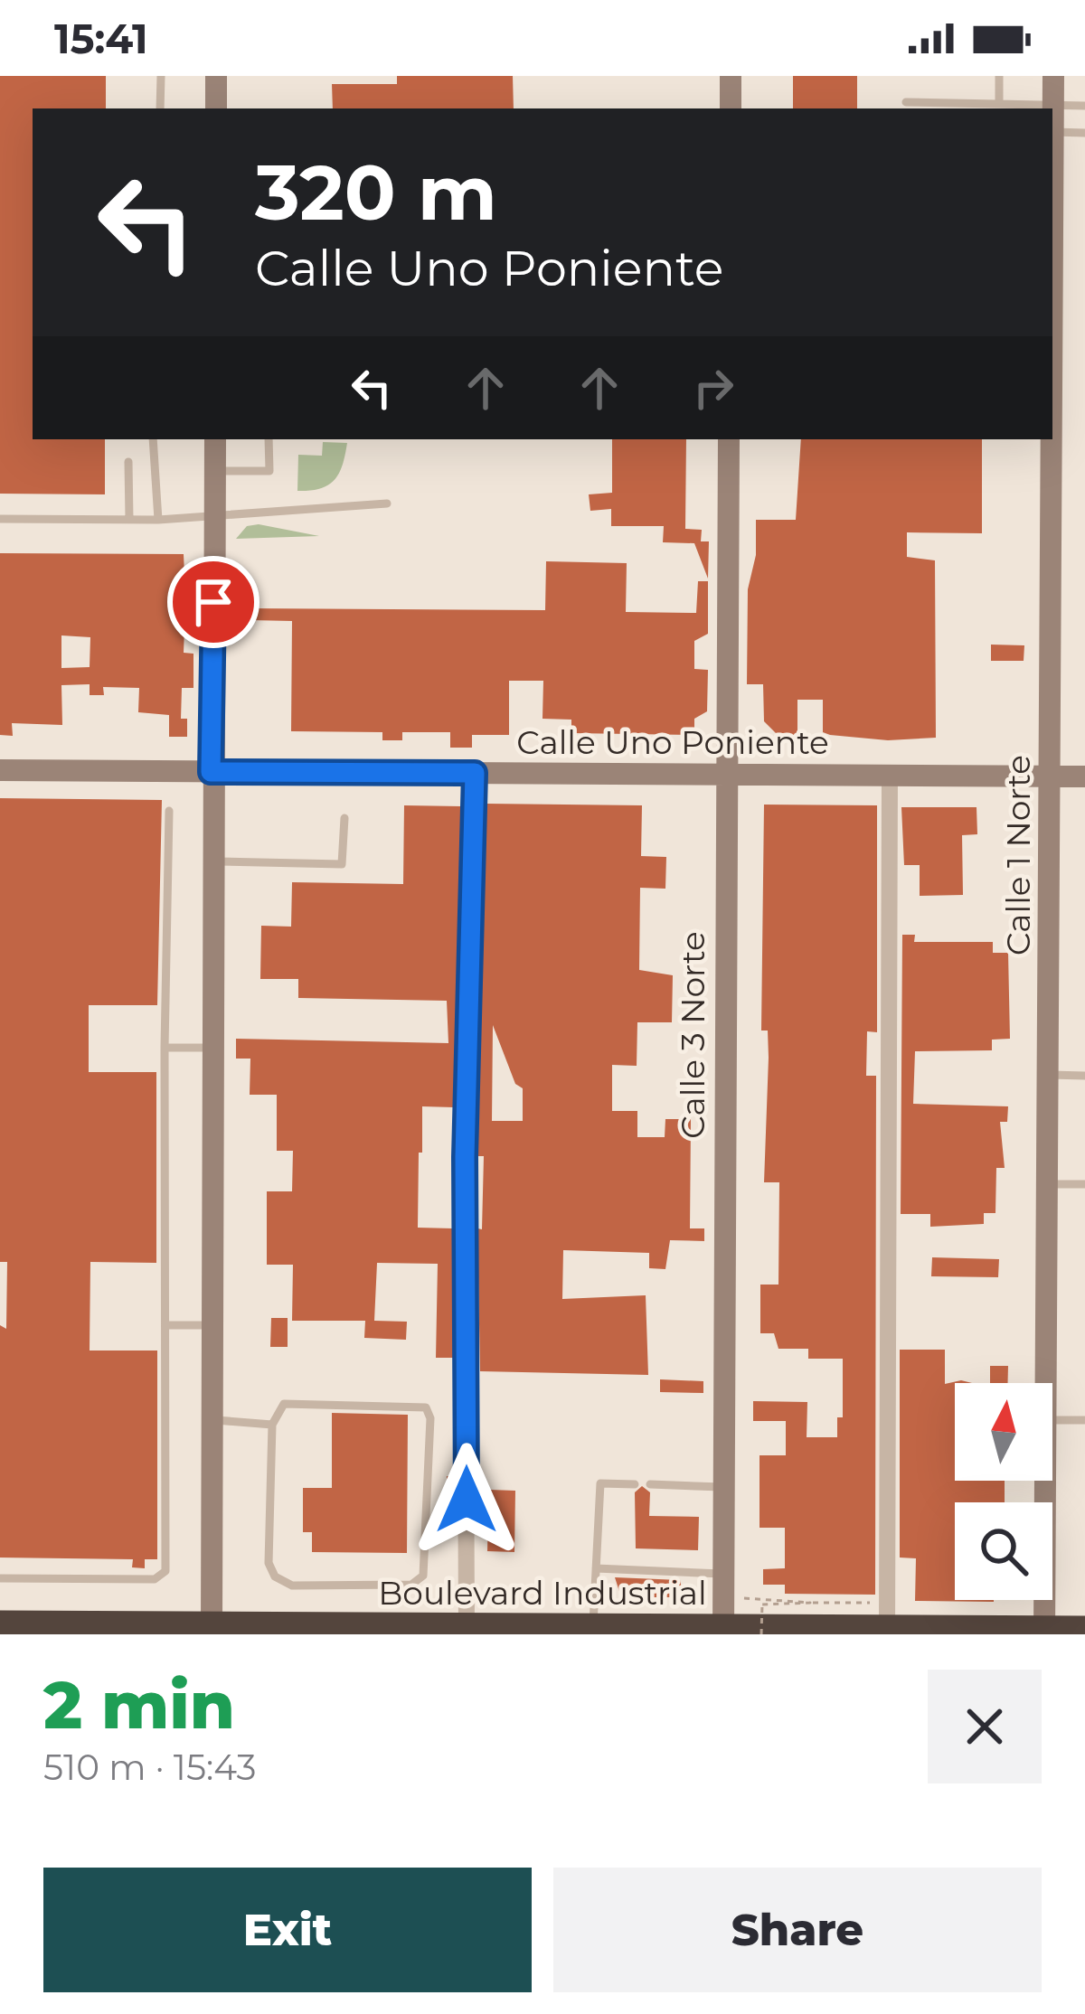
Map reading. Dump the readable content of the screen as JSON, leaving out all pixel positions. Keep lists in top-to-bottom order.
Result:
{
  "streets": {
    "highway": ["Boulevard Industrial"],
    "street": ["Calle Uno Poniente", "Calle 1 Norte", "Calle 3 Norte"]
  },
  "crossings": [
    ["Calle Uno Poniente", "Calle 1 Norte"],
    ["Calle Uno Poniente", "Calle 3 Norte"],
    ["Calle 1 Norte", "Boulevard Industrial"],
    ["Calle 3 Norte", "Boulevard Industrial"]
  ],
  "north": "top",
  "page": {
    "status": "15:41",
    "turn": ["320 m", "Calle Uno Poniente"],
    "heading": ["2 min", "510 m · 15:43"],
    "buttons": ["Exit", "Share"]
  }
}
